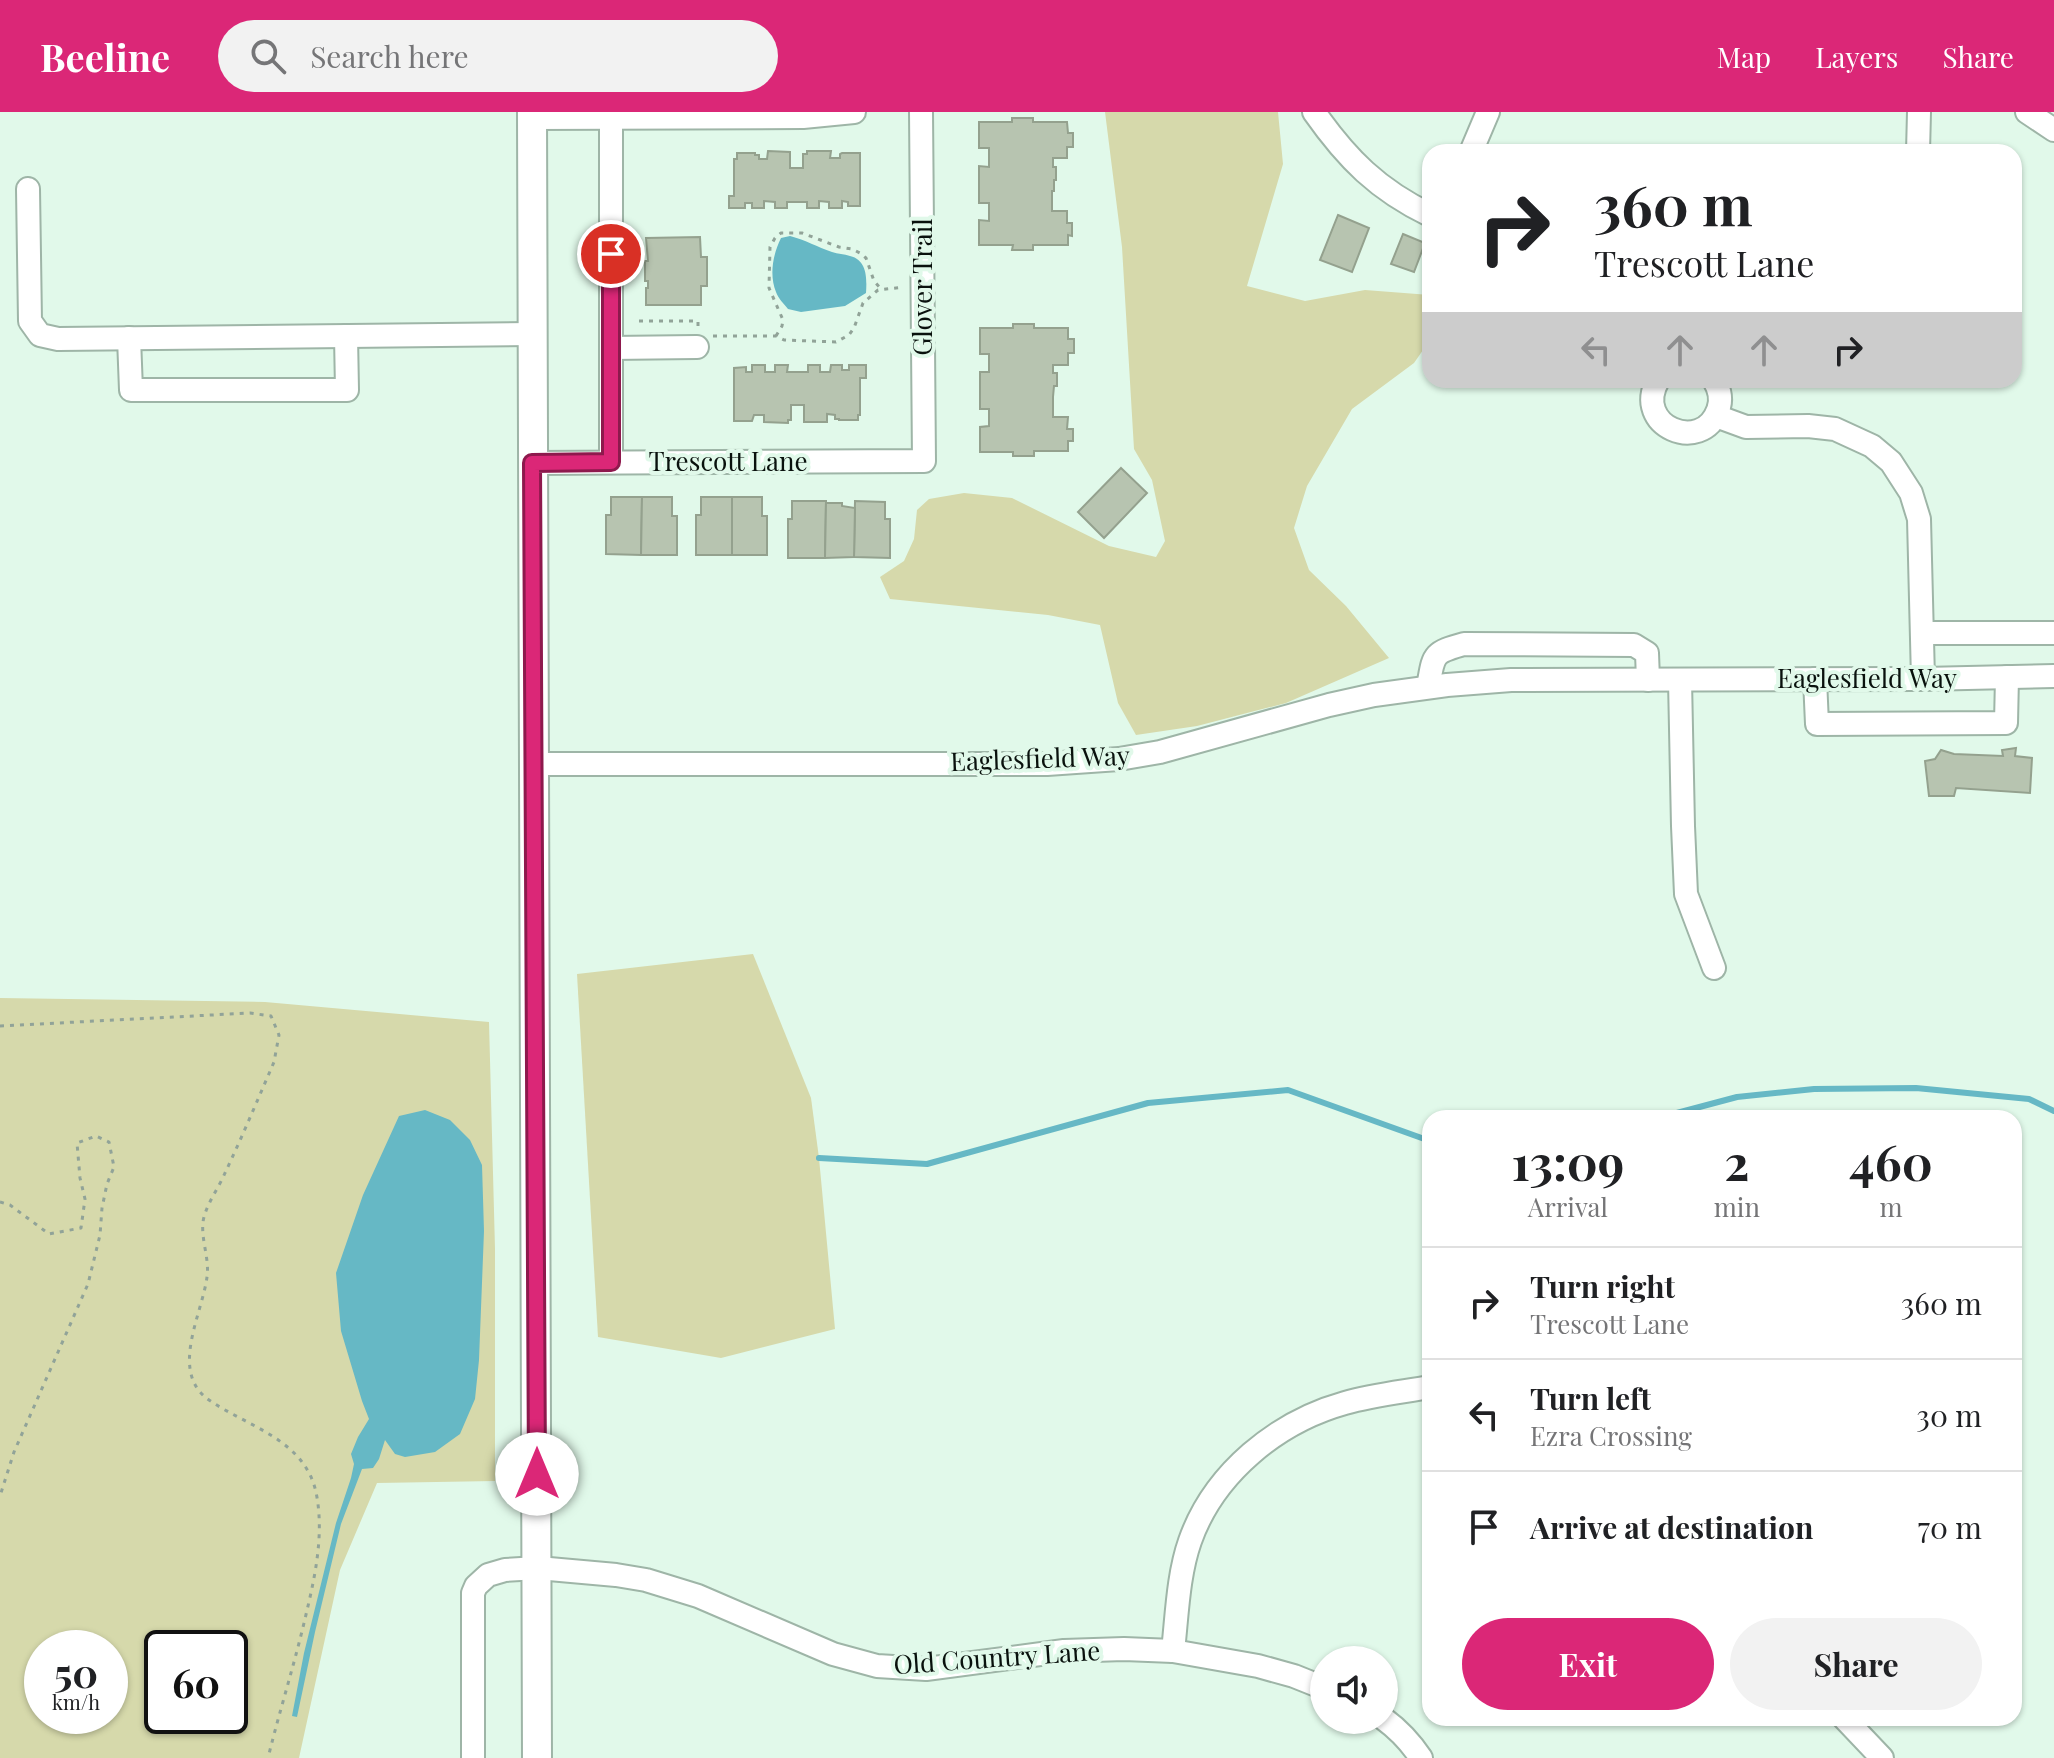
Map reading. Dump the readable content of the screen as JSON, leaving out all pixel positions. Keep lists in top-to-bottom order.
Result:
{
  "streets": {
    "street": [
      "Glover Trail",
      "Trescott Lane",
      "Eaglesfield Way",
      "Old Country Lane"
    ]
  },
  "crossings": [
    ["Glover Trail", "Trescott Lane"]
  ],
  "page": {
    "header": "Beeline",
    "search": "Search here",
    "nav": ["Map", "Layers", "Share"],
    "turn": ["360 m", "Trescott Lane"],
    "eta": [
      "13:09",
      "Arrival",
      "2",
      "min",
      "460",
      "m"
    ],
    "list": [
      {
        "name": "Turn right",
        "note": "Trescott Lane",
        "value": "360 m"
      },
      {
        "name": "Turn left",
        "note": "Ezra Crossing",
        "value": "30 m"
      },
      {
        "name": "Arrive at destination",
        "value": "70 m"
      }
    ],
    "buttons": ["Exit", "Share"],
    "speed": "50 km/h",
    "limit": "60"
  }
}
